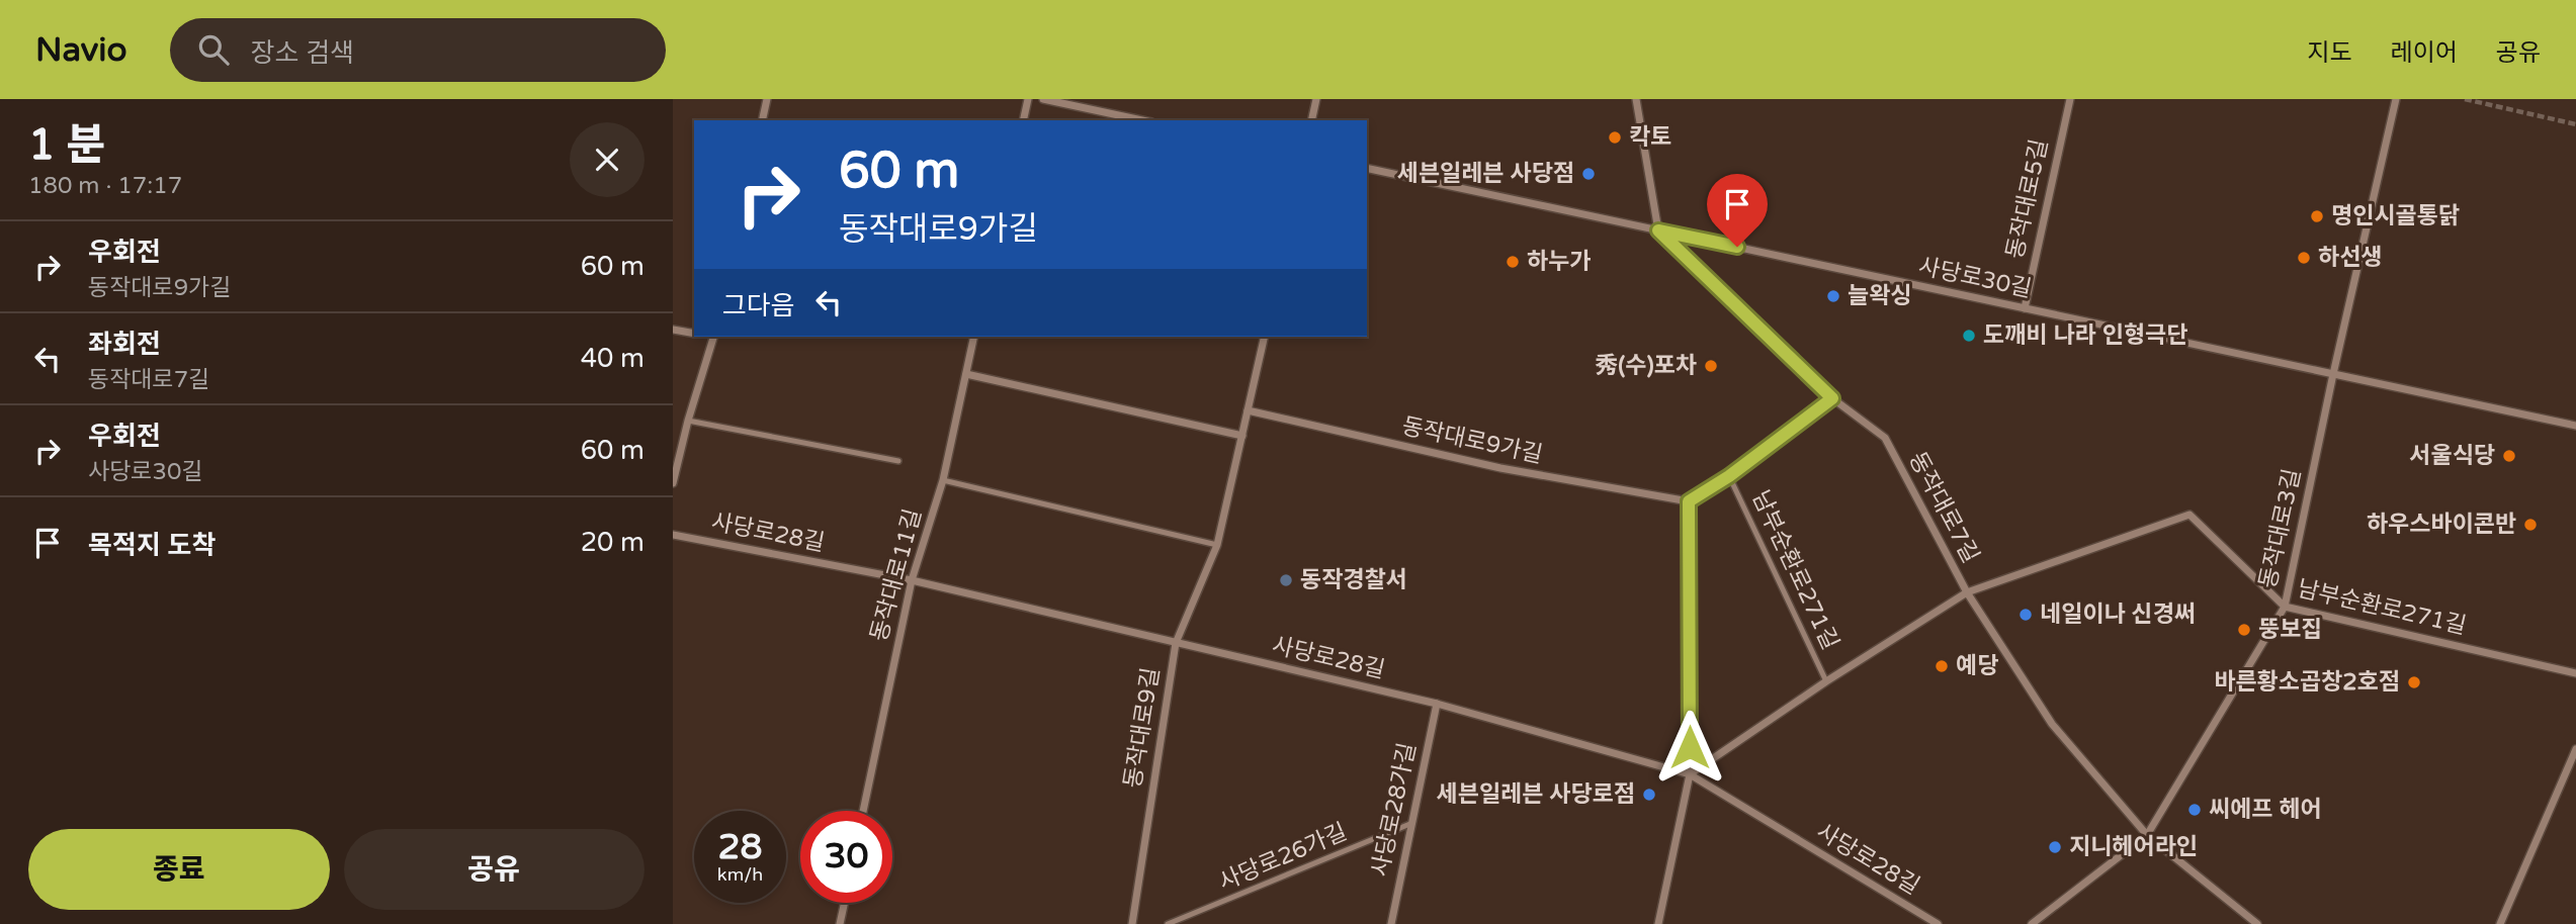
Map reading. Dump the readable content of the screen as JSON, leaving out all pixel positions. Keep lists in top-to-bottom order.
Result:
{
  "streets": {
    "street": [
      "동작대로5길",
      "사당로30길",
      "동작대로9가길",
      "동작대로7길",
      "동작대로3길",
      "사당로28길",
      "남부순환로271길",
      "동작대로11길",
      "동작대로9길",
      "사당로28가길"
    ],
    "lane": ["사당로26가길"]
  },
  "crossings": [
    ["동작대로5길", "사당로30길"],
    ["사당로30길", "동작대로7길"],
    ["사당로30길", "동작대로3길"],
    ["동작대로9가길", "동작대로9길"],
    ["동작대로7길", "동작대로3길"],
    ["동작대로7길", "남부순환로271길"],
    ["동작대로3길", "남부순환로271길"],
    ["사당로28길", "남부순환로271길"],
    ["사당로28길", "동작대로11길"],
    ["사당로28길", "동작대로9길"],
    ["사당로28길", "사당로28가길"],
    ["사당로28가길", "사당로26가길"]
  ],
  "places": [
    "칵토",
    "세븐일레븐 사당점",
    "명인시골통닭",
    "하선생",
    "하누가",
    "늘왁싱",
    "도깨비 나라 인형극단",
    "秀(수)포차",
    "서울식당",
    "하우스바이콘반",
    "동작경찰서",
    "네일이나 신경써",
    "뚱보집",
    "예당",
    "바른황소곱창2호점",
    "세븐일레븐 사당로점",
    "씨에프 헤어",
    "지니헤어라인"
  ],
  "page": {
    "header": "Navio",
    "search": "장소 검색",
    "nav": ["지도", "레이어", "공유"],
    "heading": ["1 분", "180 m · 17:17"],
    "turn": ["60 m", "동작대로9가길"],
    "list": [
      {
        "name": "우회전",
        "note": "동작대로9가길",
        "value": "60 m"
      },
      {
        "name": "좌회전",
        "note": "동작대로7길",
        "value": "40 m"
      },
      {
        "name": "우회전",
        "note": "사당로30길",
        "value": "60 m"
      },
      {
        "name": "목적지 도착",
        "value": "20 m"
      }
    ],
    "then": "그다음",
    "speed": "28 km/h",
    "limit": "30",
    "buttons": ["종료", "공유"]
  }
}
